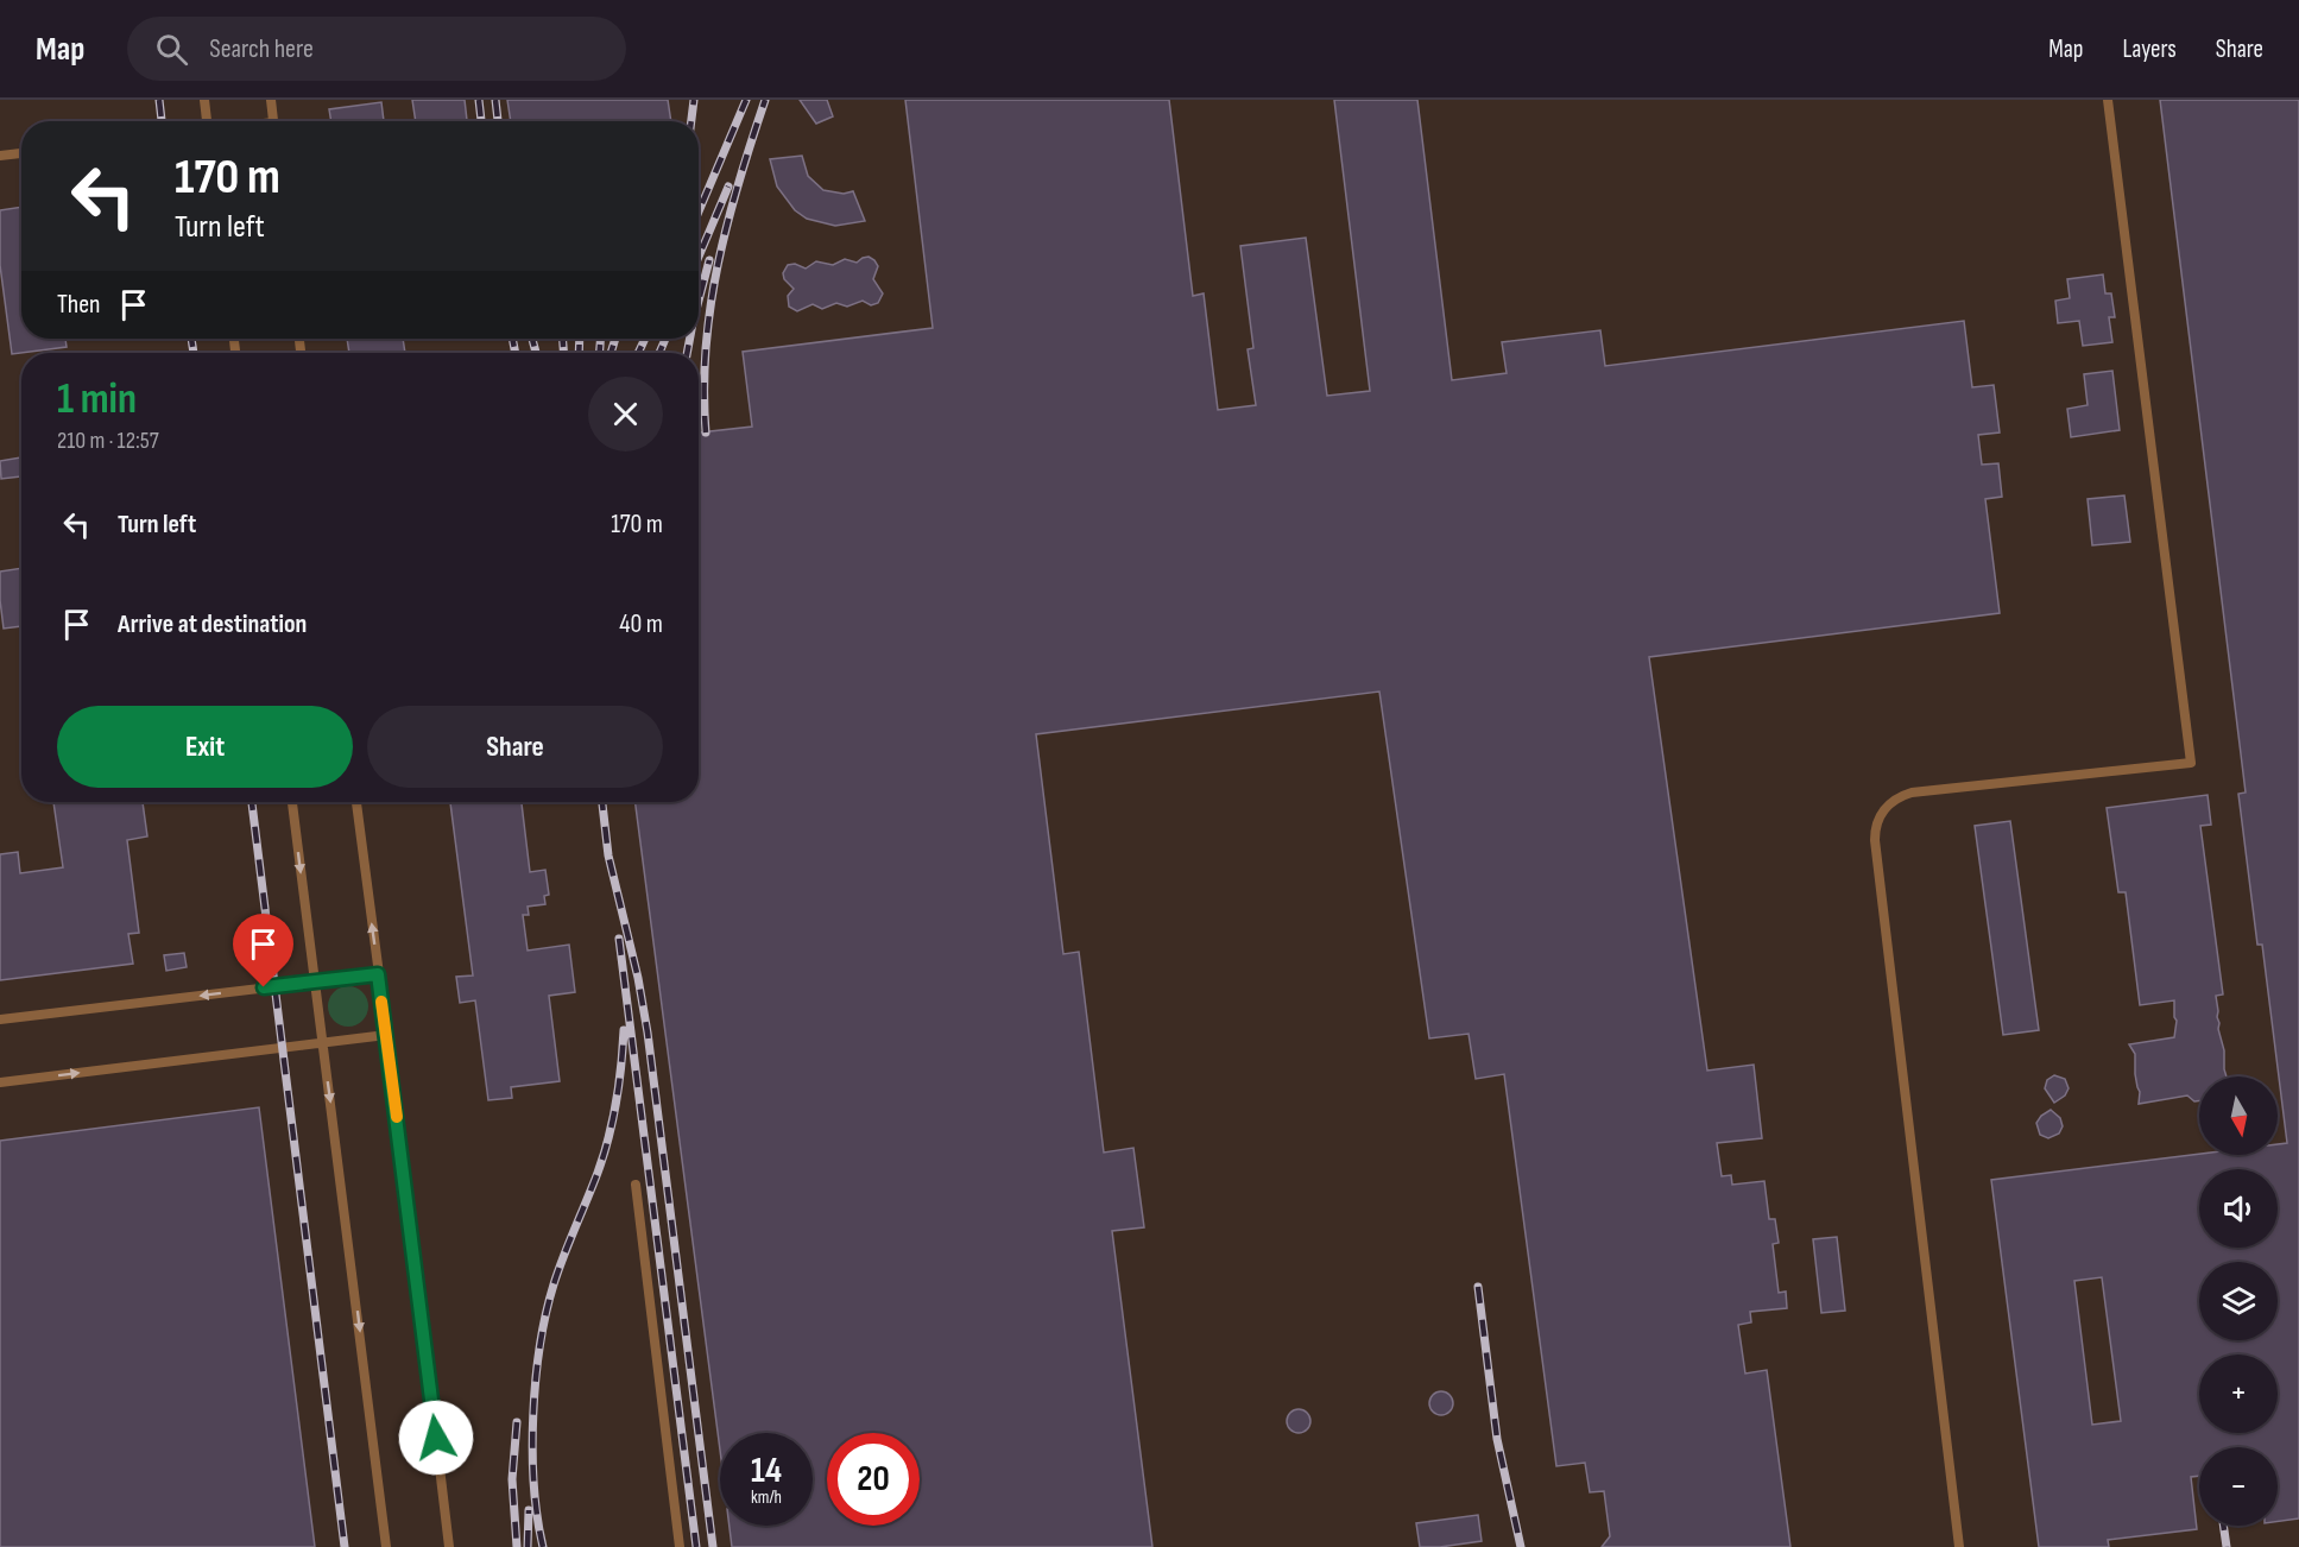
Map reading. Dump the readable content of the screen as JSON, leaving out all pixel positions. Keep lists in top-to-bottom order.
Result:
{
  "north": "bottom",
  "page": {
    "header": "Map",
    "search": "Search here",
    "nav": ["Map", "Layers", "Share"],
    "turn": ["170 m", "Turn left"],
    "then": "Then",
    "heading": ["1 min", "210 m · 12:57"],
    "list": [
      {
        "name": "Turn left",
        "value": "170 m"
      },
      {
        "name": "Arrive at destination",
        "value": "40 m"
      }
    ],
    "buttons": ["Exit", "Share"],
    "map_buttons": ["+", "−"],
    "speed": "14 km/h",
    "limit": "20"
  }
}
